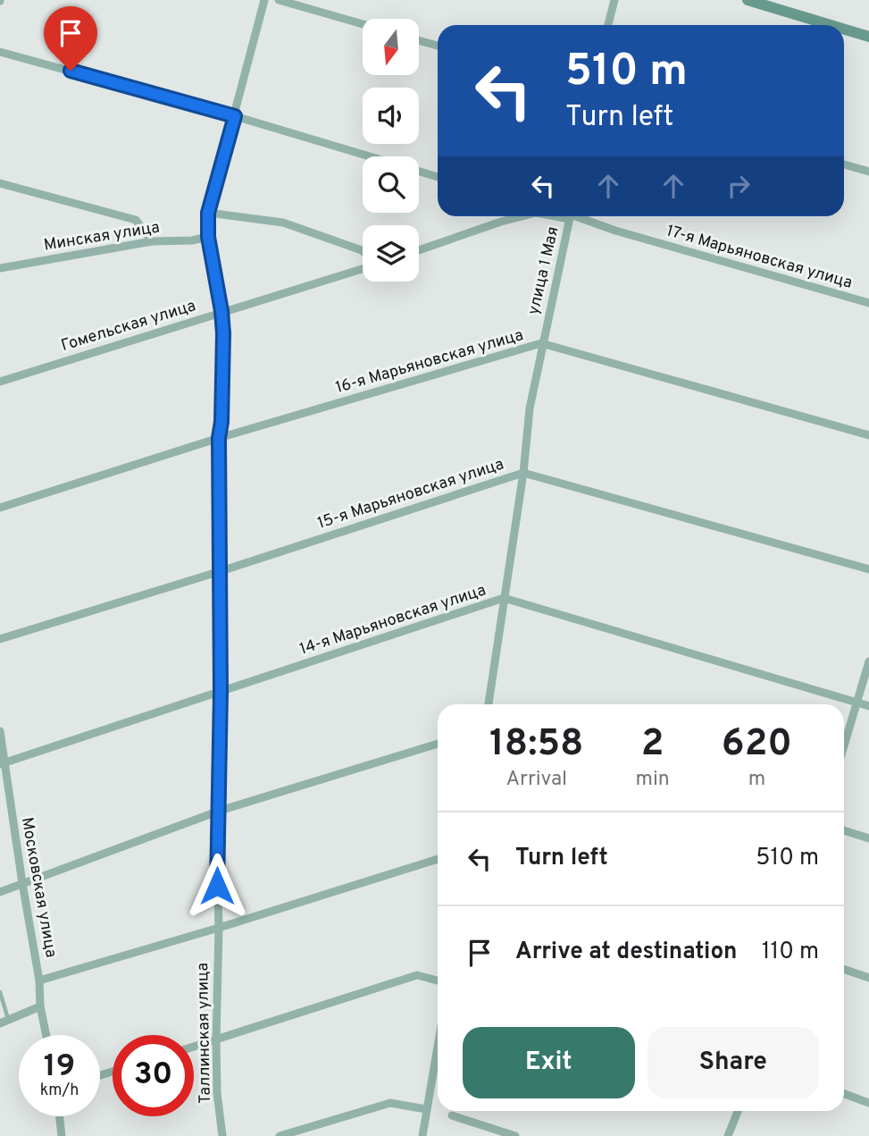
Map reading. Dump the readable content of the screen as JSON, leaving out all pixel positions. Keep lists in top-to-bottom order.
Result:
{
  "streets": {
    "street": [
      "Минская улица",
      "17-я Марьяновская улица",
      "улица 1 Мая",
      "Гомельская улица",
      "16-я Марьяновская улица",
      "15-я Марьяновская улица",
      "14-я Марьяновская улица",
      "Московская улица",
      "Таллинская улица"
    ]
  },
  "crossings": [
    ["Минская улица", "Таллинская улица"],
    ["улица 1 Мая", "16-я Марьяновская улица"],
    ["улица 1 Мая", "15-я Марьяновская улица"],
    ["улица 1 Мая", "14-я Марьяновская улица"],
    ["Гомельская улица", "Таллинская улица"],
    ["16-я Марьяновская улица", "Таллинская улица"],
    ["15-я Марьяновская улица", "Таллинская улица"],
    ["14-я Марьяновская улица", "Московская улица"],
    ["14-я Марьяновская улица", "Таллинская улица"]
  ],
  "north": "bottom",
  "page": {
    "turn": ["510 m", "Turn left"],
    "eta": [
      "18:58",
      "Arrival",
      "2",
      "min",
      "620",
      "m"
    ],
    "list": [
      {
        "name": "Turn left",
        "value": "510 m"
      },
      {
        "name": "Arrive at destination",
        "value": "110 m"
      }
    ],
    "buttons": ["Exit", "Share"],
    "speed": "19 km/h",
    "limit": "30"
  }
}
